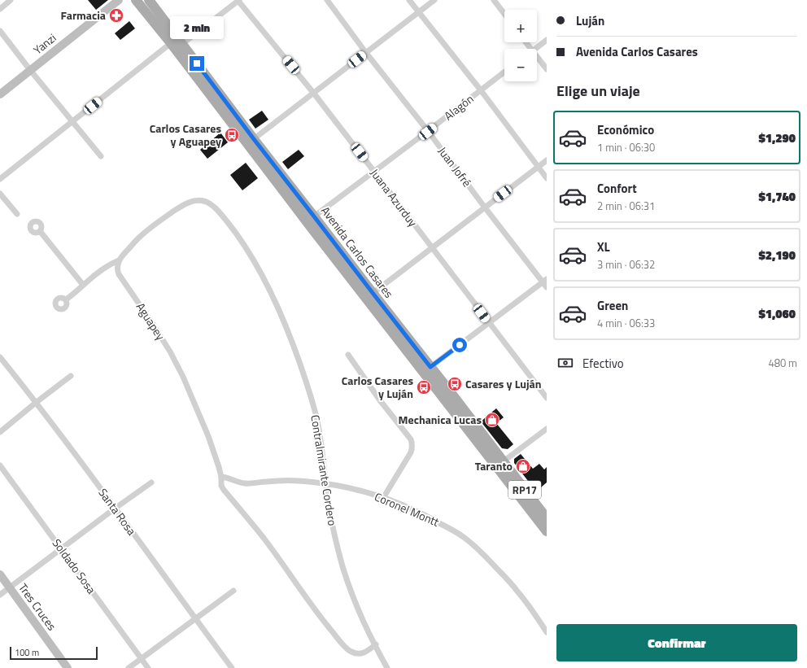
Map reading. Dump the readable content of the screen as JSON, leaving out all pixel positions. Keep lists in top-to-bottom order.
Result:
{
  "streets": {
    "main road": ["Avenida Carlos Casares", "RP17"],
    "street": [
      "Yanzi",
      "Alagón",
      "Juan Jofré",
      "Juana Azurduy",
      "Aguapey",
      "Contralmirante Cordero",
      "Coronel Montt",
      "Santa Rosa",
      "Soldado Sosa",
      "Tres Cruces"
    ]
  },
  "crossings": [
    ["Alagón", "Juan Jofré"],
    ["Alagón", "Juana Azurduy"],
    ["Alagón", "Avenida Carlos Casares"],
    ["Aguapey", "Contralmirante Cordero"],
    ["Aguapey", "Coronel Montt"],
    ["Contralmirante Cordero", "Coronel Montt"]
  ],
  "places": {
    "pharmacy": ["Farmacia"],
    "bus stop": ["Carlos Casares y Aguapey", "Casares y Luján", "Carlos Casares y Luján"],
    "shop": ["Mechanica Lucas", "Taranto"]
  },
  "scale_bar": "100 m",
  "page": {
    "banner": ["Luján", "Avenida Carlos Casares"],
    "map_buttons": ["+", "−"],
    "bubble": "2 min",
    "heading": "Elige un viaje",
    "list": [
      {
        "name": "Económico",
        "note": "1 min · 06:30",
        "value": "$1,290"
      },
      {
        "name": "Confort",
        "note": "2 min · 06:31",
        "value": "$1,740"
      },
      {
        "name": "XL",
        "note": "3 min · 06:32",
        "value": "$2,190"
      },
      {
        "name": "Green",
        "note": "4 min · 06:33",
        "value": "$1,060"
      }
    ],
    "pay": ["Efectivo", "480 m"],
    "buttons": "Confirmar",
    "scale": "100 m"
  }
}
